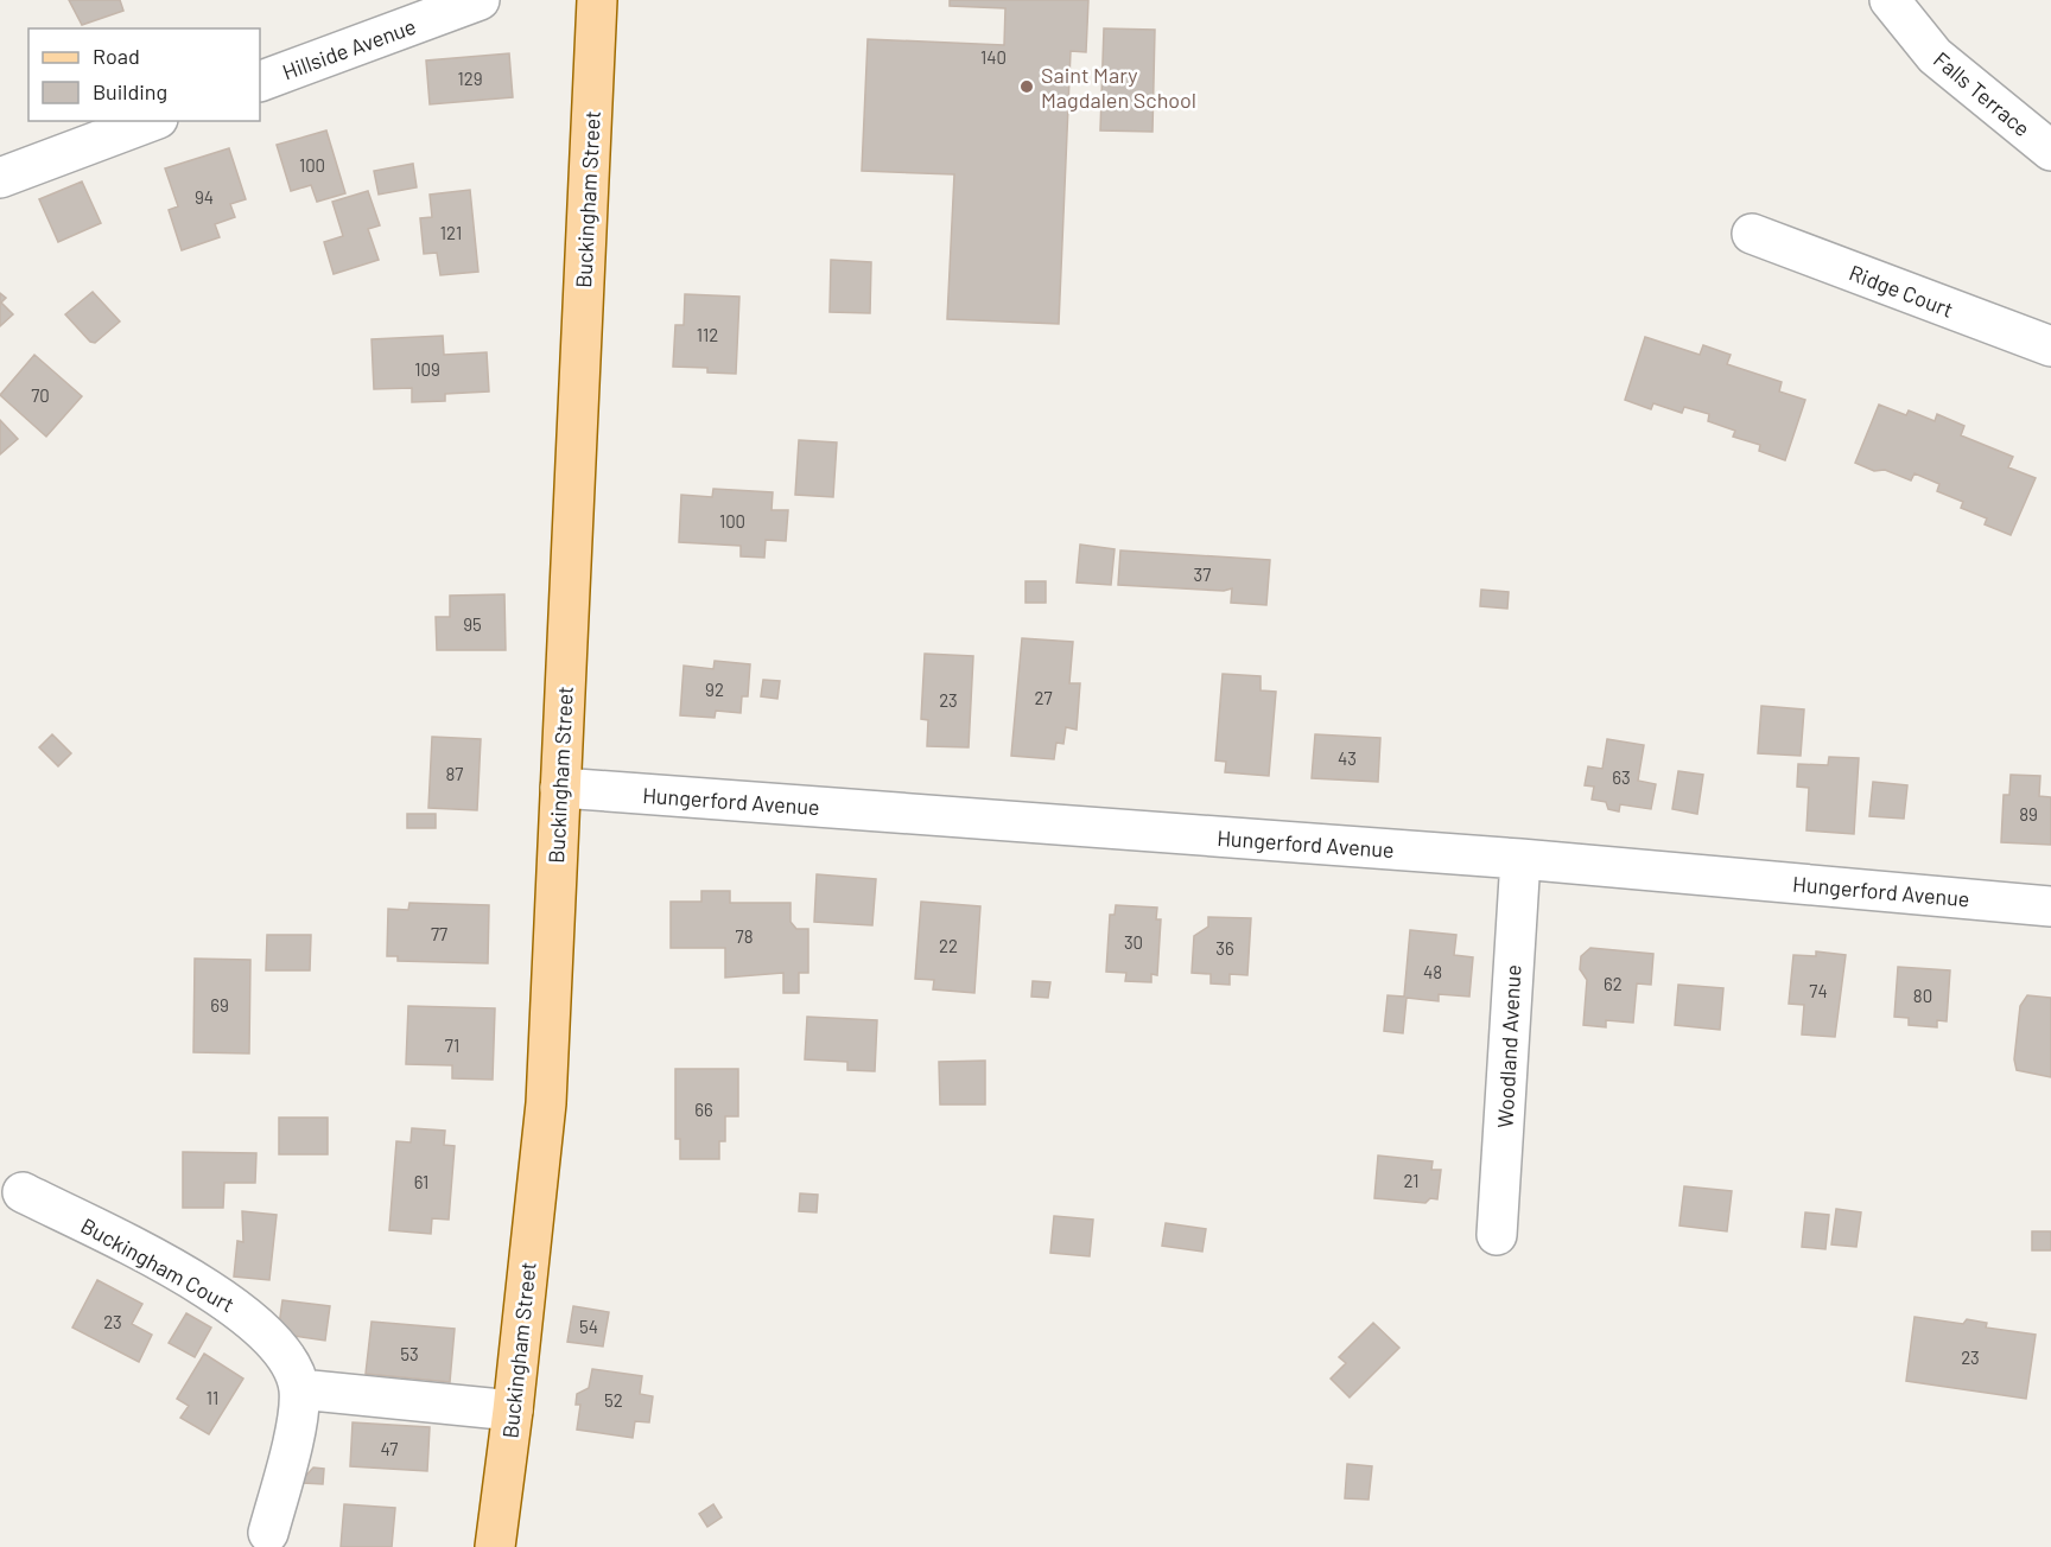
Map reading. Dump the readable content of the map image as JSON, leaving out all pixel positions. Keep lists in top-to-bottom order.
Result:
{
  "streets": {
    "main road": ["Buckingham Street"],
    "street": [
      "Hillside Avenue",
      "Falls Terrace",
      "Ridge Court",
      "Hungerford Avenue",
      "Woodland Avenue",
      "Buckingham Court"
    ]
  },
  "crossings": [
    ["Buckingham Street", "Hungerford Avenue"],
    ["Hungerford Avenue", "Woodland Avenue"]
  ],
  "places": ["Saint Mary Magdalen School"],
  "house_numbers": [
    "140",
    "129",
    "100",
    "94",
    "121",
    "112",
    "109",
    "70",
    "100",
    "37",
    "95",
    "92",
    "27",
    "23",
    "43",
    "87",
    "63",
    "89",
    "77",
    "78",
    "30",
    "22",
    "36",
    "48",
    "62",
    "74",
    "80",
    "69",
    "71",
    "66",
    "21",
    "61",
    "23",
    "54",
    "53",
    "23",
    "11",
    "52",
    "47"
  ],
  "legend": ["Road", "Building"]
}
